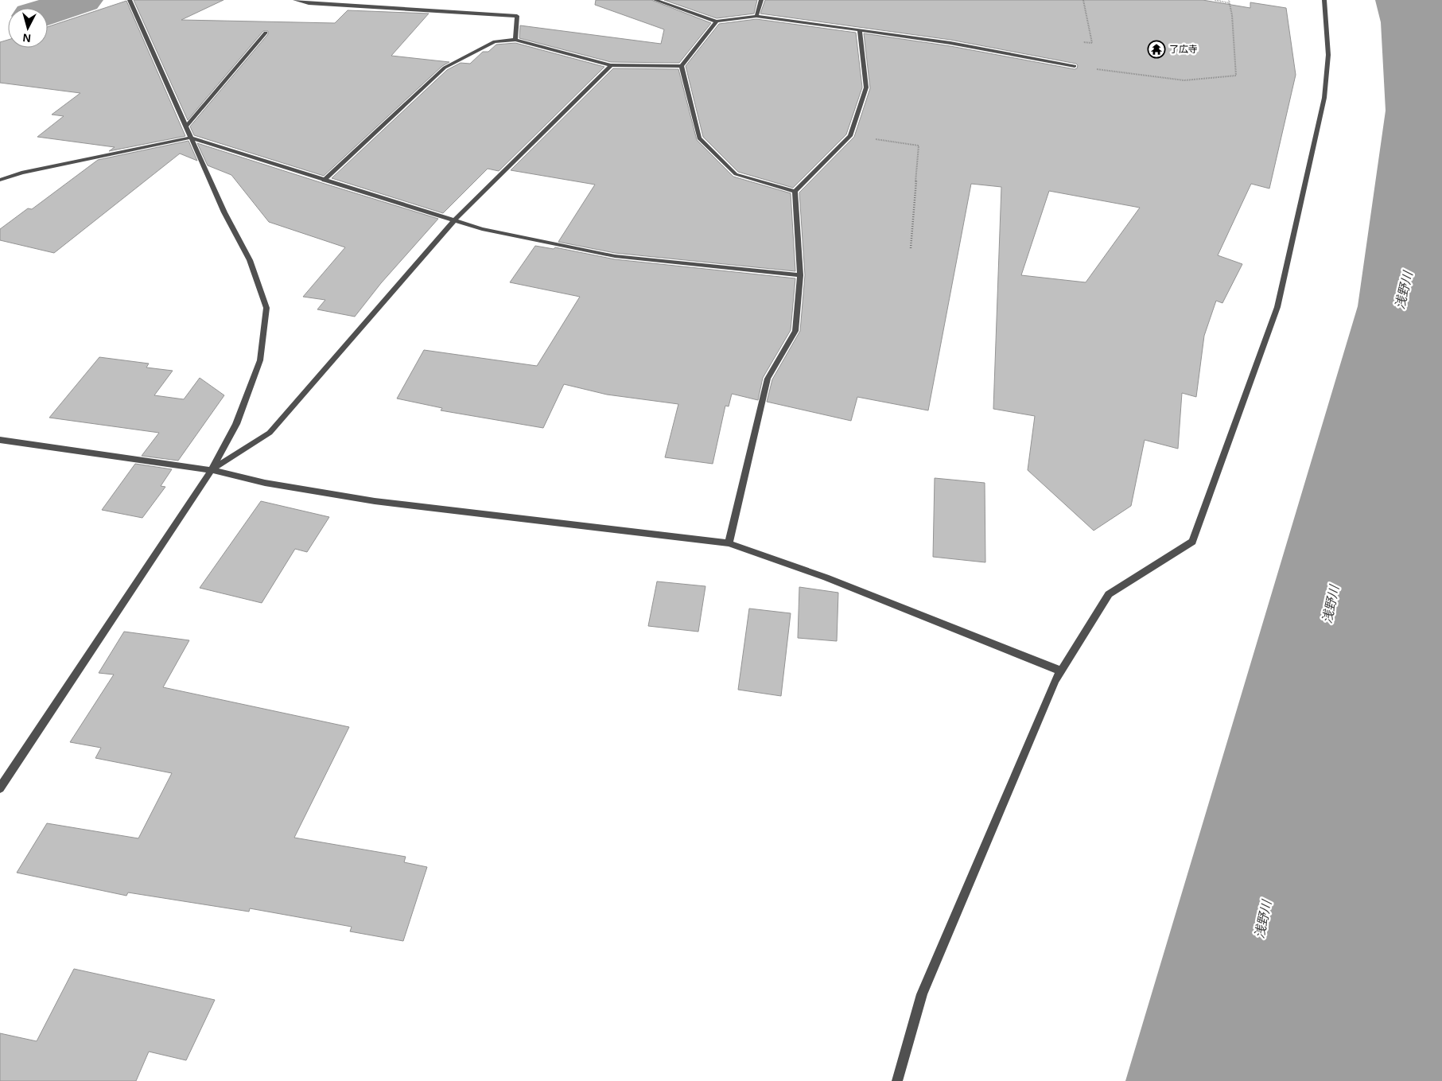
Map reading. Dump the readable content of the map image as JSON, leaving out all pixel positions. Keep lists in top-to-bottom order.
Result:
{
  "water": ["浅野川"],
  "places": {
    "temple": ["了広寺"]
  },
  "north": "bottom"
}
